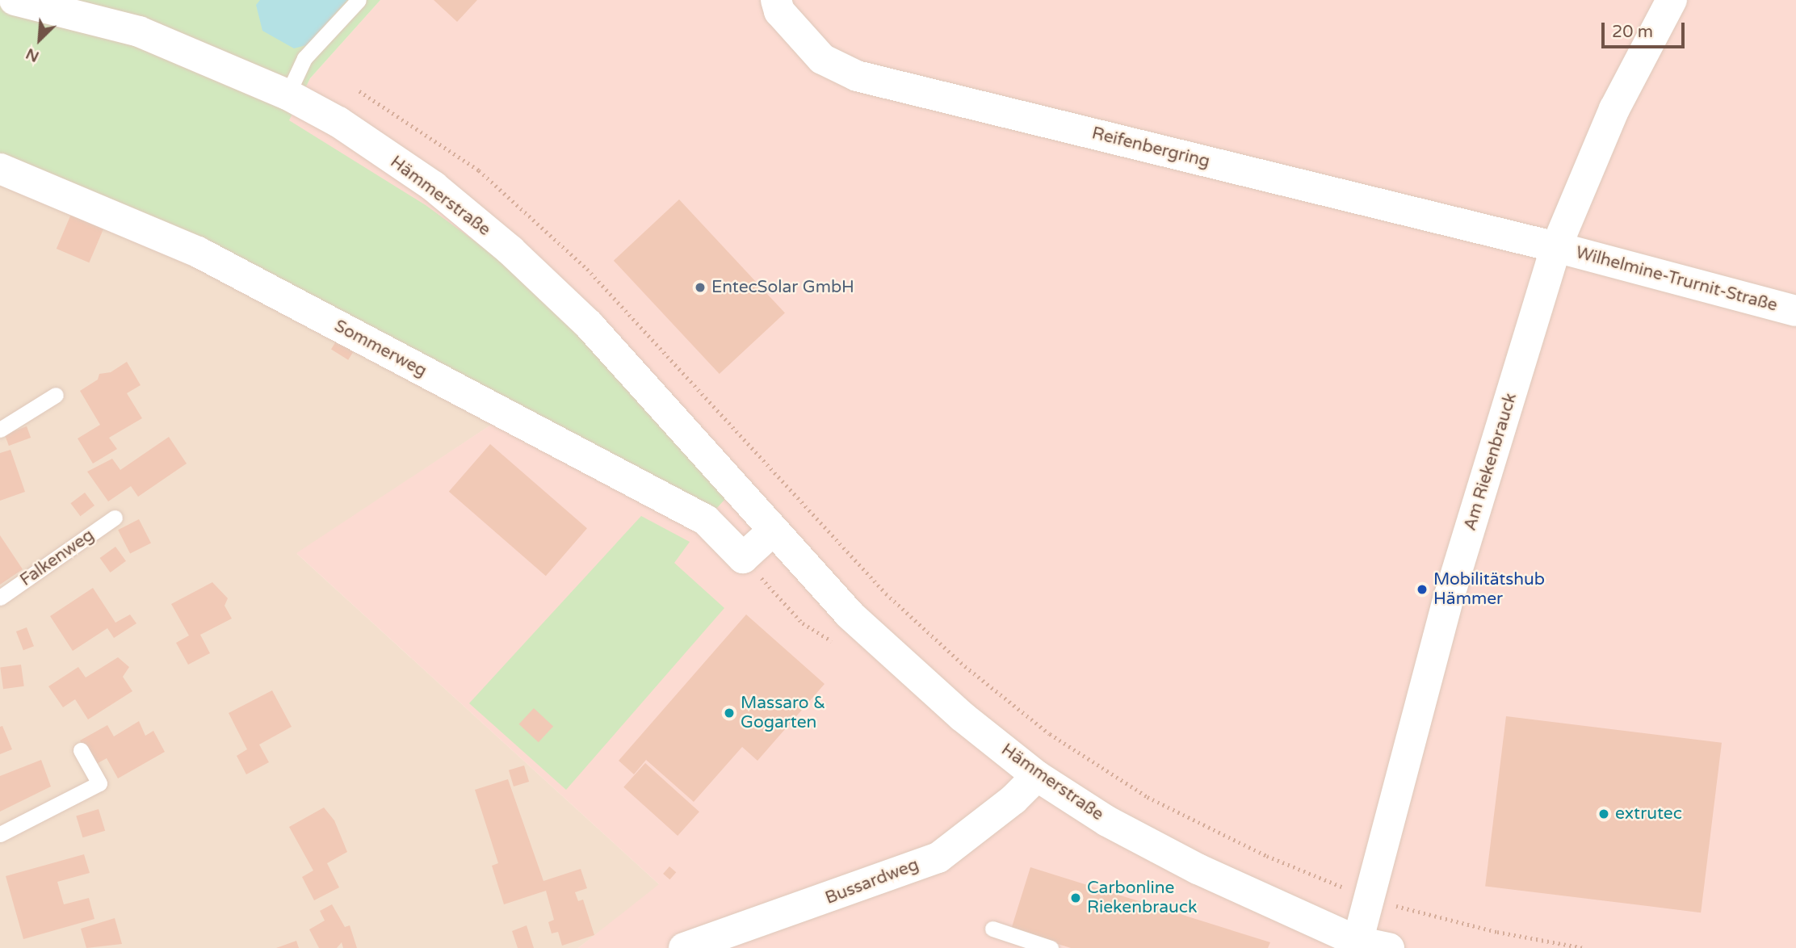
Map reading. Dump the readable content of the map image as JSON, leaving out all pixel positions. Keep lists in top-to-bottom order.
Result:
{
  "streets": {
    "street": [
      "Reifenbergring",
      "Hämmerstraße",
      "Wilhelmine-Trurnit-Straße",
      "Sommerweg",
      "Am Riekenbrauck",
      "Bussardweg"
    ],
    "lane": ["Falkenweg"]
  },
  "crossings": [
    ["Reifenbergring", "Wilhelmine-Trurnit-Straße"],
    ["Reifenbergring", "Am Riekenbrauck"],
    ["Hämmerstraße", "Sommerweg"],
    ["Hämmerstraße", "Am Riekenbrauck"],
    ["Hämmerstraße", "Bussardweg"],
    ["Wilhelmine-Trurnit-Straße", "Am Riekenbrauck"]
  ],
  "places": [
    "EntecSolar GmbH",
    "Mobilitätshub Hämmer",
    "Massaro & Gogarten",
    "extrutec",
    "Carbonline Riekenbrauck"
  ],
  "scale_bar": "20 m",
  "north": "bottom left"
}
